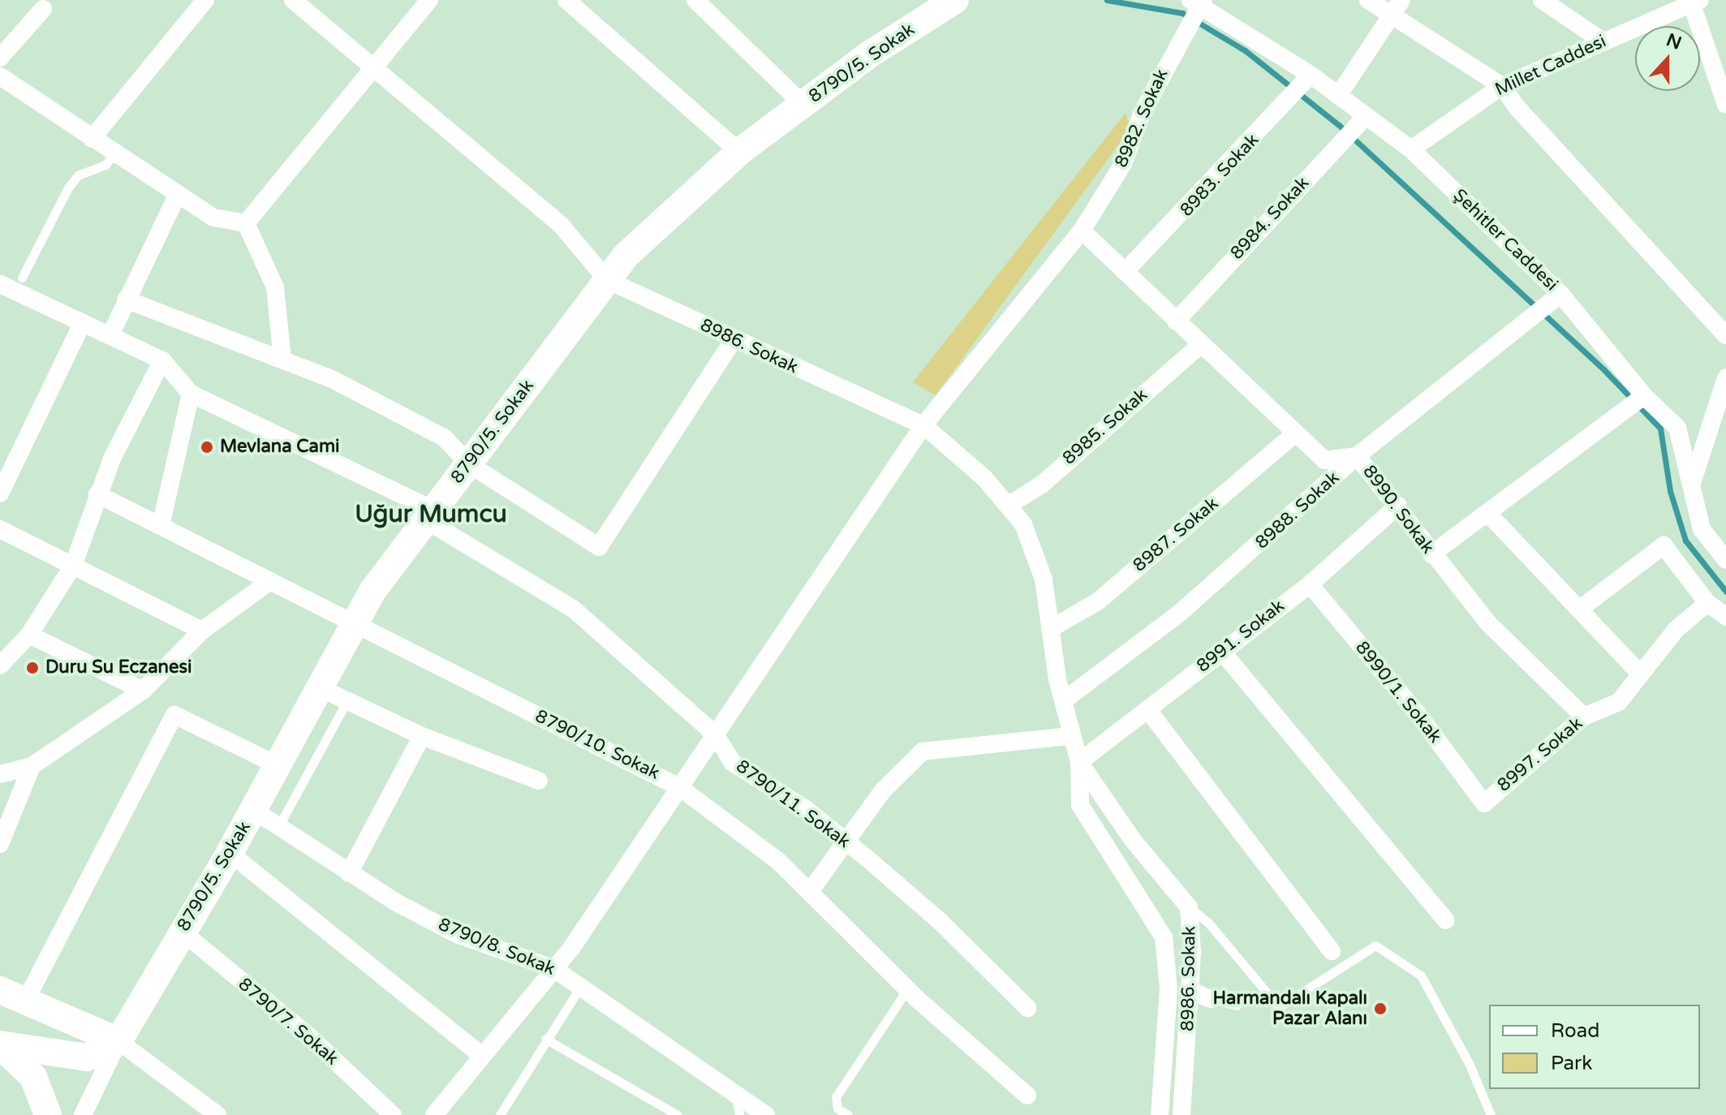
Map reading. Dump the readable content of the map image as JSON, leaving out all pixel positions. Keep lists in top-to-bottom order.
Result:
{
  "streets": {
    "main road": ["8790/5. Sokak"],
    "street": [
      "Millet Caddesi",
      "8982. Sokak",
      "8983. Sokak",
      "8984. Sokak",
      "Şehitler Caddesi",
      "8986. Sokak",
      "8985. Sokak",
      "8990. Sokak",
      "8988. Sokak",
      "8987. Sokak",
      "8991. Sokak",
      "8990/1. Sokak",
      "8790/10. Sokak",
      "8997. Sokak",
      "8790/11. Sokak",
      "8790/8. Sokak",
      "8790/7. Sokak"
    ]
  },
  "crossings": [
    ["8790/5. Sokak", "8986. Sokak"],
    ["8790/5. Sokak", "8790/10. Sokak"],
    ["8790/5. Sokak", "8790/11. Sokak"],
    ["8790/5. Sokak", "8790/8. Sokak"],
    ["8790/5. Sokak", "8790/7. Sokak"],
    ["Millet Caddesi", "Şehitler Caddesi"],
    ["8982. Sokak", "Şehitler Caddesi"],
    ["8982. Sokak", "8986. Sokak"],
    ["8982. Sokak", "8990. Sokak"],
    ["8982. Sokak", "8790/10. Sokak"],
    ["8982. Sokak", "8790/11. Sokak"],
    ["8982. Sokak", "8790/8. Sokak"],
    ["8983. Sokak", "Şehitler Caddesi"],
    ["8983. Sokak", "8990. Sokak"],
    ["8984. Sokak", "Şehitler Caddesi"],
    ["8984. Sokak", "8990. Sokak"],
    ["Şehitler Caddesi", "8988. Sokak"],
    ["8986. Sokak", "8985. Sokak"],
    ["8986. Sokak", "8988. Sokak"],
    ["8986. Sokak", "8987. Sokak"],
    ["8986. Sokak", "8991. Sokak"],
    ["8985. Sokak", "8990. Sokak"],
    ["8990. Sokak", "8988. Sokak"],
    ["8990. Sokak", "8987. Sokak"],
    ["8990. Sokak", "8991. Sokak"],
    ["8990. Sokak", "8997. Sokak"],
    ["8991. Sokak", "8990/1. Sokak"],
    ["8990/1. Sokak", "8997. Sokak"]
  ],
  "districts": ["Uğur Mumcu"],
  "places": ["Mevlana Cami", "Duru Su Eczanesi", "Harmandalı Kapalı Pazar Alanı"],
  "legend": ["Road", "Park"],
  "north": "top"
}
